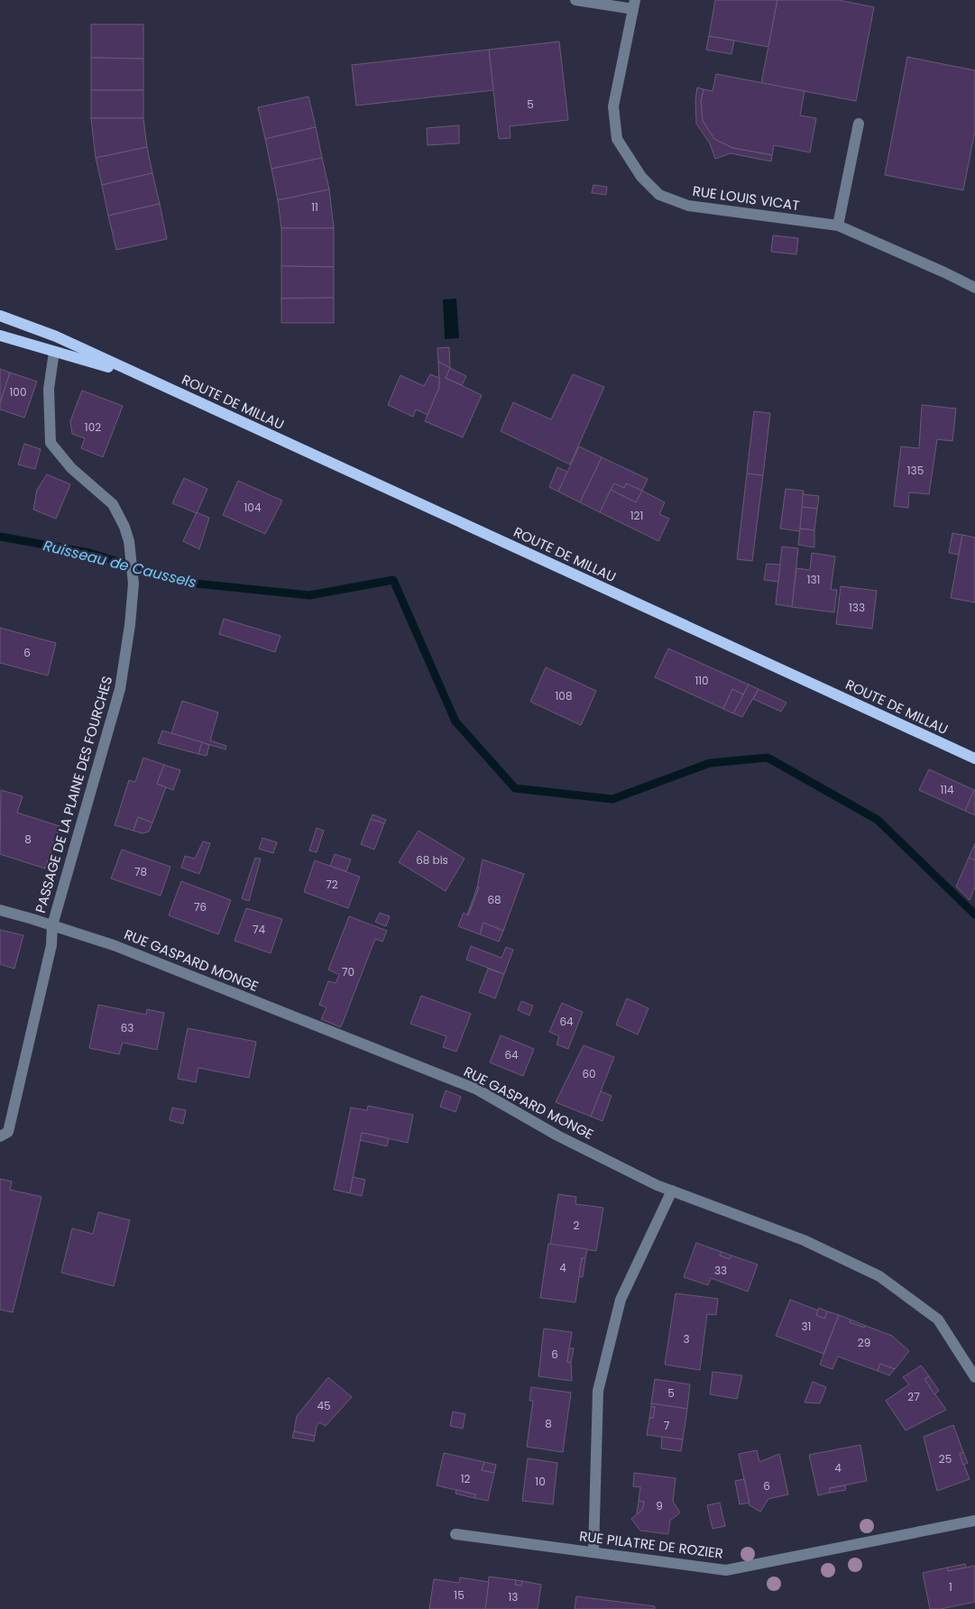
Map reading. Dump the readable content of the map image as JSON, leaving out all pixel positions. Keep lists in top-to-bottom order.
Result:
{
  "streets": {
    "main road": ["ROUTE DE MILLAU"],
    "street": [
      "RUE LOUIS VICAT",
      "PASSAGE DE LA PLAINE DES FOURCHES",
      "RUE GASPARD MONGE",
      "RUE PILATRE DE ROZIER"
    ]
  },
  "crossings": [
    ["ROUTE DE MILLAU", "PASSAGE DE LA PLAINE DES FOURCHES"],
    ["PASSAGE DE LA PLAINE DES FOURCHES", "RUE GASPARD MONGE"]
  ],
  "water": ["Ruisseau de Caussels"],
  "house_numbers": [
    "5",
    "11",
    "100",
    "102",
    "135",
    "104",
    "121",
    "131",
    "133",
    "6",
    "110",
    "108",
    "114",
    "8",
    "68 bis",
    "78",
    "72",
    "68",
    "76",
    "74",
    "70",
    "64",
    "63",
    "64",
    "60",
    "2",
    "4",
    "33",
    "31",
    "3",
    "29",
    "6",
    "5",
    "27",
    "45",
    "8",
    "7",
    "25",
    "4",
    "12",
    "10",
    "6",
    "9",
    "1",
    "15",
    "13"
  ]
}
